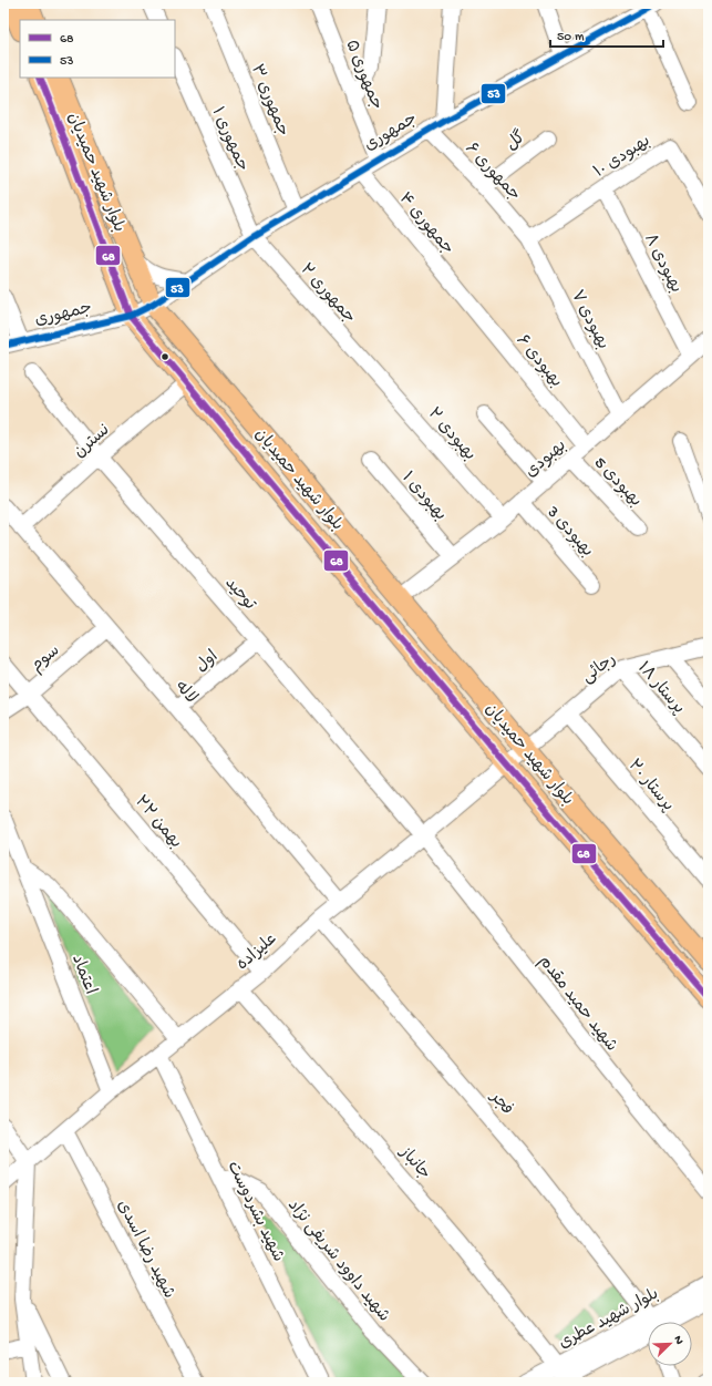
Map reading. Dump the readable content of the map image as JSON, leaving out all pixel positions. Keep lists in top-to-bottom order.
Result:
{
  "streets": {
    "main road": ["بلوار شهید حمیدیان"],
    "street": [
      "جمهوری ۵",
      "جمهوری ۳",
      "جمهوری",
      "جمهوری ۱",
      "گل",
      "بهبودی ۱۰",
      "جمهوری ۶",
      "جمهوری ۴",
      "بهبودی ۸",
      "جمهوری ۲",
      "بهبودی ۷",
      "بهبودی ۶",
      "بهبودی ۲",
      "نسترن",
      "بهبودی",
      "بهبودی 5",
      "بهبودی ۱",
      "بهبودی 3",
      "توحید",
      "سوم",
      "اول",
      "رجائی",
      "پرستار ۱۸",
      "لاله",
      "پرستار ۲۰",
      "۲۲ بهمن",
      "علیزاده",
      "اعتماد",
      "شهید حمید مقدم",
      "فجر",
      "جانباز",
      "شهید بشردوست",
      "شهید رضا اسدی",
      "شهید داوود شریفی نژاد",
      "بلوار شهید عطری"
    ]
  },
  "crossings": [
    ["جمهوری ۵", "جمهوری"],
    ["جمهوری ۳", "جمهوری"],
    ["جمهوری", "جمهوری ۱"],
    ["جمهوری", "جمهوری ۶"],
    ["جمهوری", "بلوار شهید حمیدیان"],
    ["جمهوری", "جمهوری ۴"],
    ["جمهوری", "جمهوری ۲"],
    ["جمهوری ۱", "جمهوری ۲"],
    ["گل", "جمهوری ۶"],
    ["بهبودی ۱۰", "جمهوری ۶"],
    ["بهبودی ۱۰", "بهبودی ۸"],
    ["بهبودی ۱۰", "بهبودی ۷"],
    ["جمهوری ۶", "بهبودی ۷"],
    ["بلوار شهید حمیدیان", "نسترن"],
    ["بلوار شهید حمیدیان", "بهبودی"],
    ["بلوار شهید حمیدیان", "رجائی"],
    ["بلوار شهید حمیدیان", "علیزاده"],
    ["جمهوری ۴", "بهبودی ۶"],
    ["بهبودی ۸", "بهبودی"],
    ["جمهوری ۲", "بهبودی ۲"],
    ["بهبودی ۷", "بهبودی"],
    ["بهبودی ۶", "بهبودی"],
    ["بهبودی ۲", "بهبودی"],
    ["نسترن", "توحید"],
    ["نسترن", "لاله"],
    ["بهبودی", "بهبودی 5"],
    ["بهبودی", "بهبودی ۱"],
    ["بهبودی", "بهبودی 3"],
    ["توحید", "اول"],
    ["توحید", "علیزاده"],
    ["توحید", "شهید حمید مقدم"],
    ["سوم", "لاله"],
    ["سوم", "۲۲ بهمن"],
    ["اول", "لاله"],
    ["رجائی", "پرستار ۱۸"],
    ["رجائی", "پرستار ۲۰"],
    ["رجائی", "علیزاده"],
    ["لاله", "علیزاده"],
    ["۲۲ بهمن", "علیزاده"],
    ["علیزاده", "اعتماد"],
    ["علیزاده", "شهید حمید مقدم"],
    ["علیزاده", "فجر"],
    ["علیزاده", "جانباز"],
    ["علیزاده", "شهید بشردوست"],
    ["علیزاده", "شهید رضا اسدی"],
    ["جانباز", "بلوار شهید عطری"],
    ["شهید بشردوست", "شهید داوود شریفی نژاد"]
  ],
  "lines": ["transit line 53", "transit line 68"],
  "legend": ["68", "53"],
  "scale_bar": "50 m",
  "north": "top right"
}
